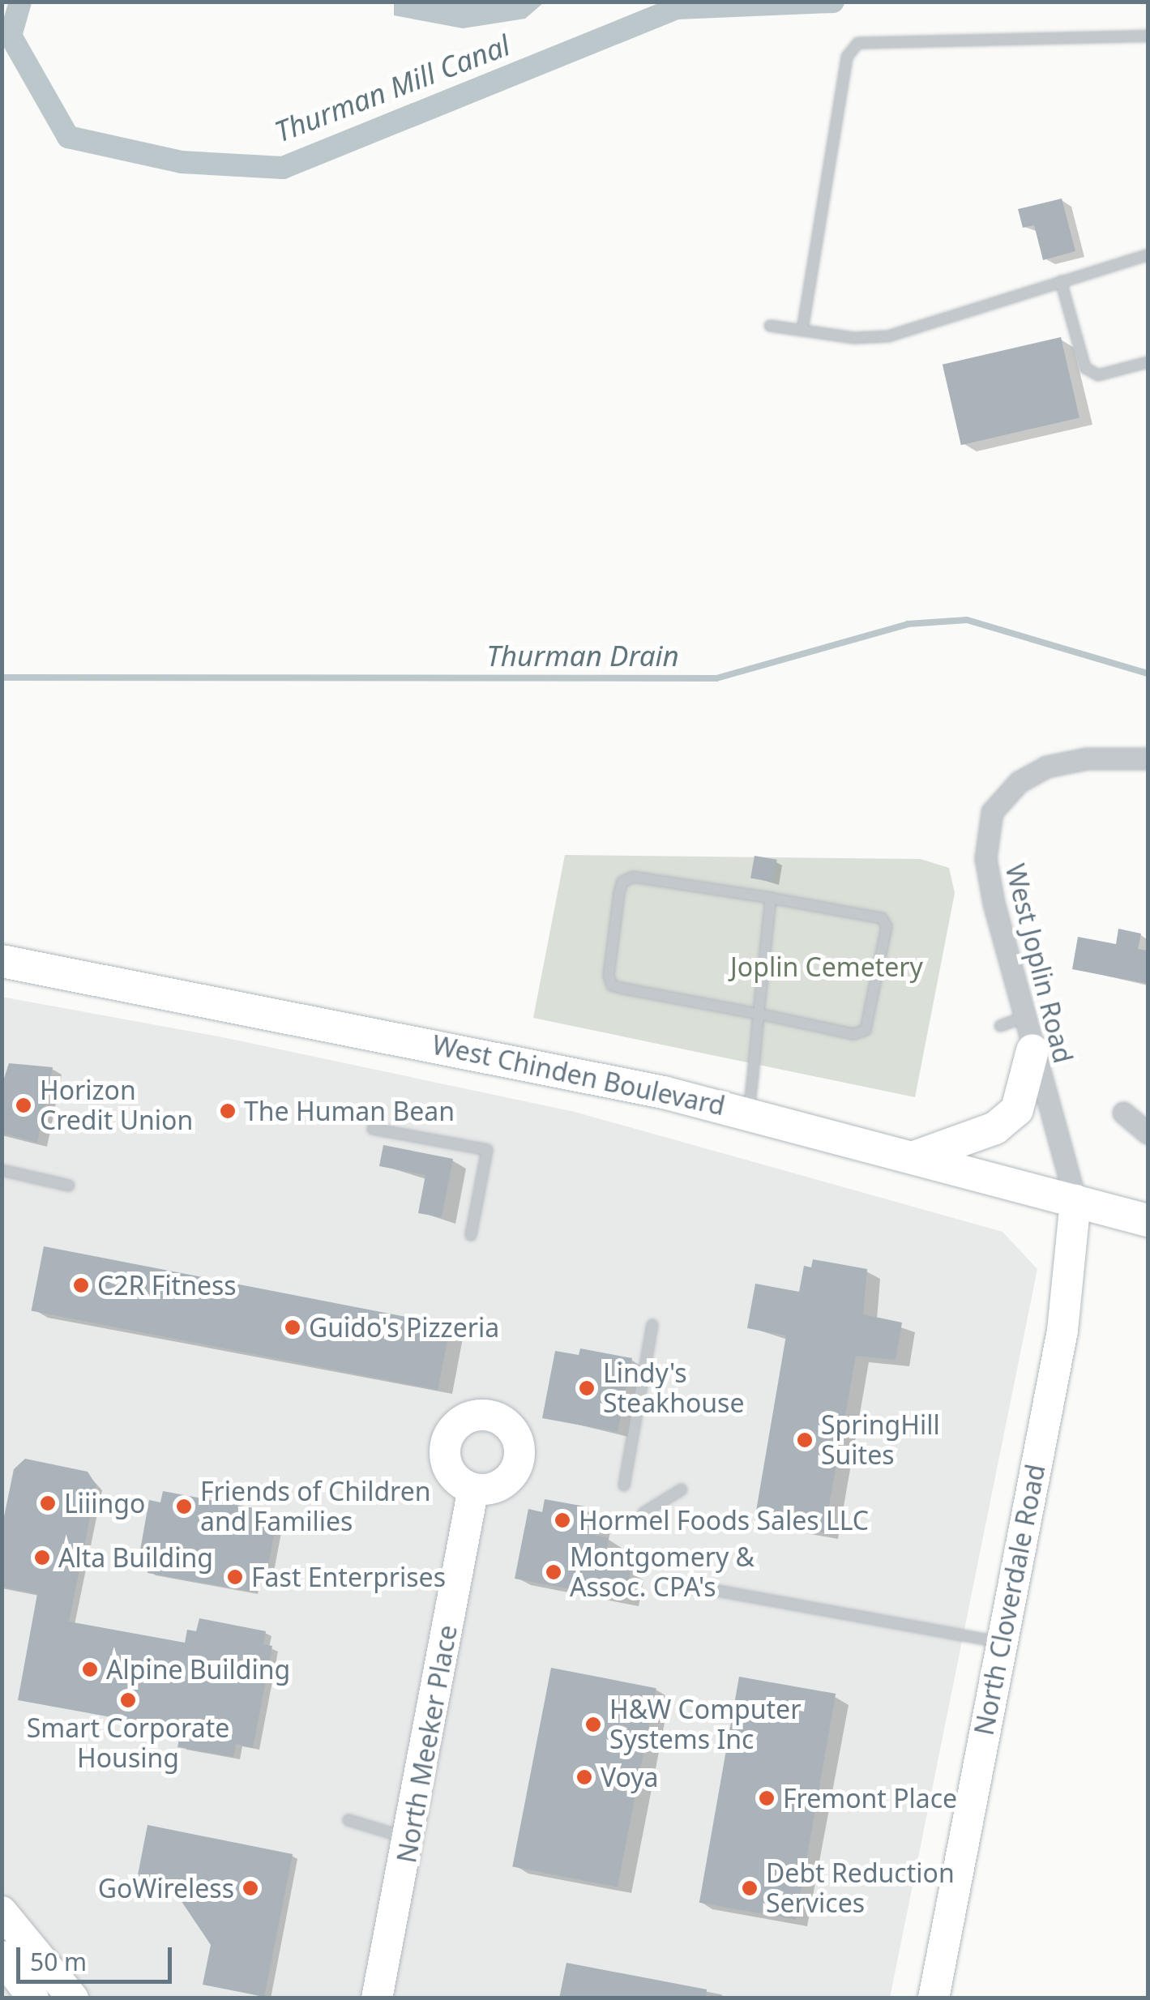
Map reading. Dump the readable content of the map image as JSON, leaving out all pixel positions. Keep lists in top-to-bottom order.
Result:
{
  "streets": {
    "main road": ["West Chinden Boulevard", "North Cloverdale Road", "North Meeker Place"],
    "street": ["West Joplin Road"]
  },
  "crossings": [
    ["West Joplin Road", "West Chinden Boulevard"],
    ["West Joplin Road", "North Cloverdale Road"],
    ["West Chinden Boulevard", "North Cloverdale Road"]
  ],
  "water": ["Thurman Mill Canal", "Thurman Drain"],
  "parks": ["Joplin Cemetery"],
  "places": [
    "Horizon Credit Union",
    "The Human Bean",
    "C2R Fitness",
    "Guido's Pizzeria",
    "Lindy's Steakhouse",
    "SpringHill Suites",
    "Liiingo",
    "Friends of Children and Families",
    "Hormel Foods Sales LLC",
    "Alta Building",
    "Montgomery & Assoc. CPA's",
    "Fast Enterprises",
    "Alpine Building",
    "Smart Corporate Housing",
    "H&W Computer Systems Inc",
    "Voya",
    "Fremont Place",
    "GoWireless",
    "Debt Reduction Services"
  ],
  "scale_bar": "50 m"
}
